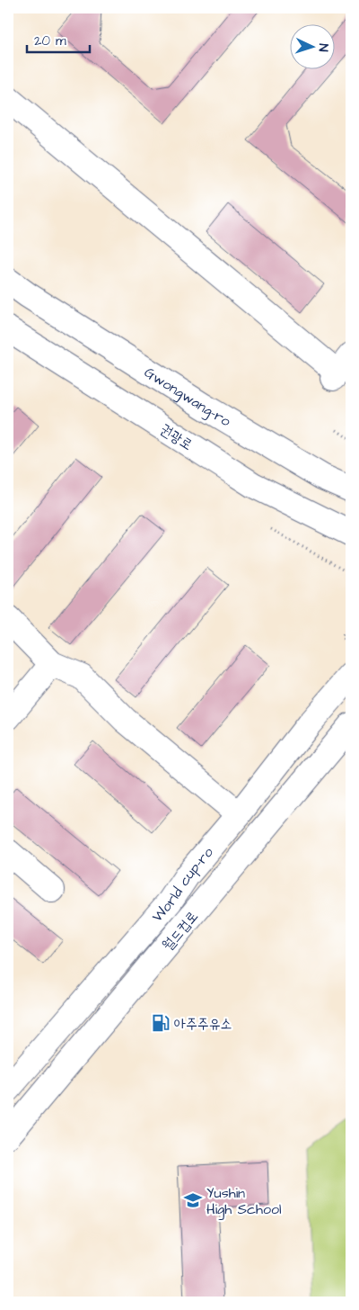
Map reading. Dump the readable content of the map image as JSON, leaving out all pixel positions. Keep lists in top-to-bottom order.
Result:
{
  "streets": {
    "street": [
      "Gwongwang-ro",
      "권광로",
      "World cup-ro",
      "월드컵로"
    ]
  },
  "places": {
    "fuel station": ["아주주유소"],
    "school or university": ["Yushin High School"]
  },
  "scale_bar": "20 m",
  "north": "right"
}
